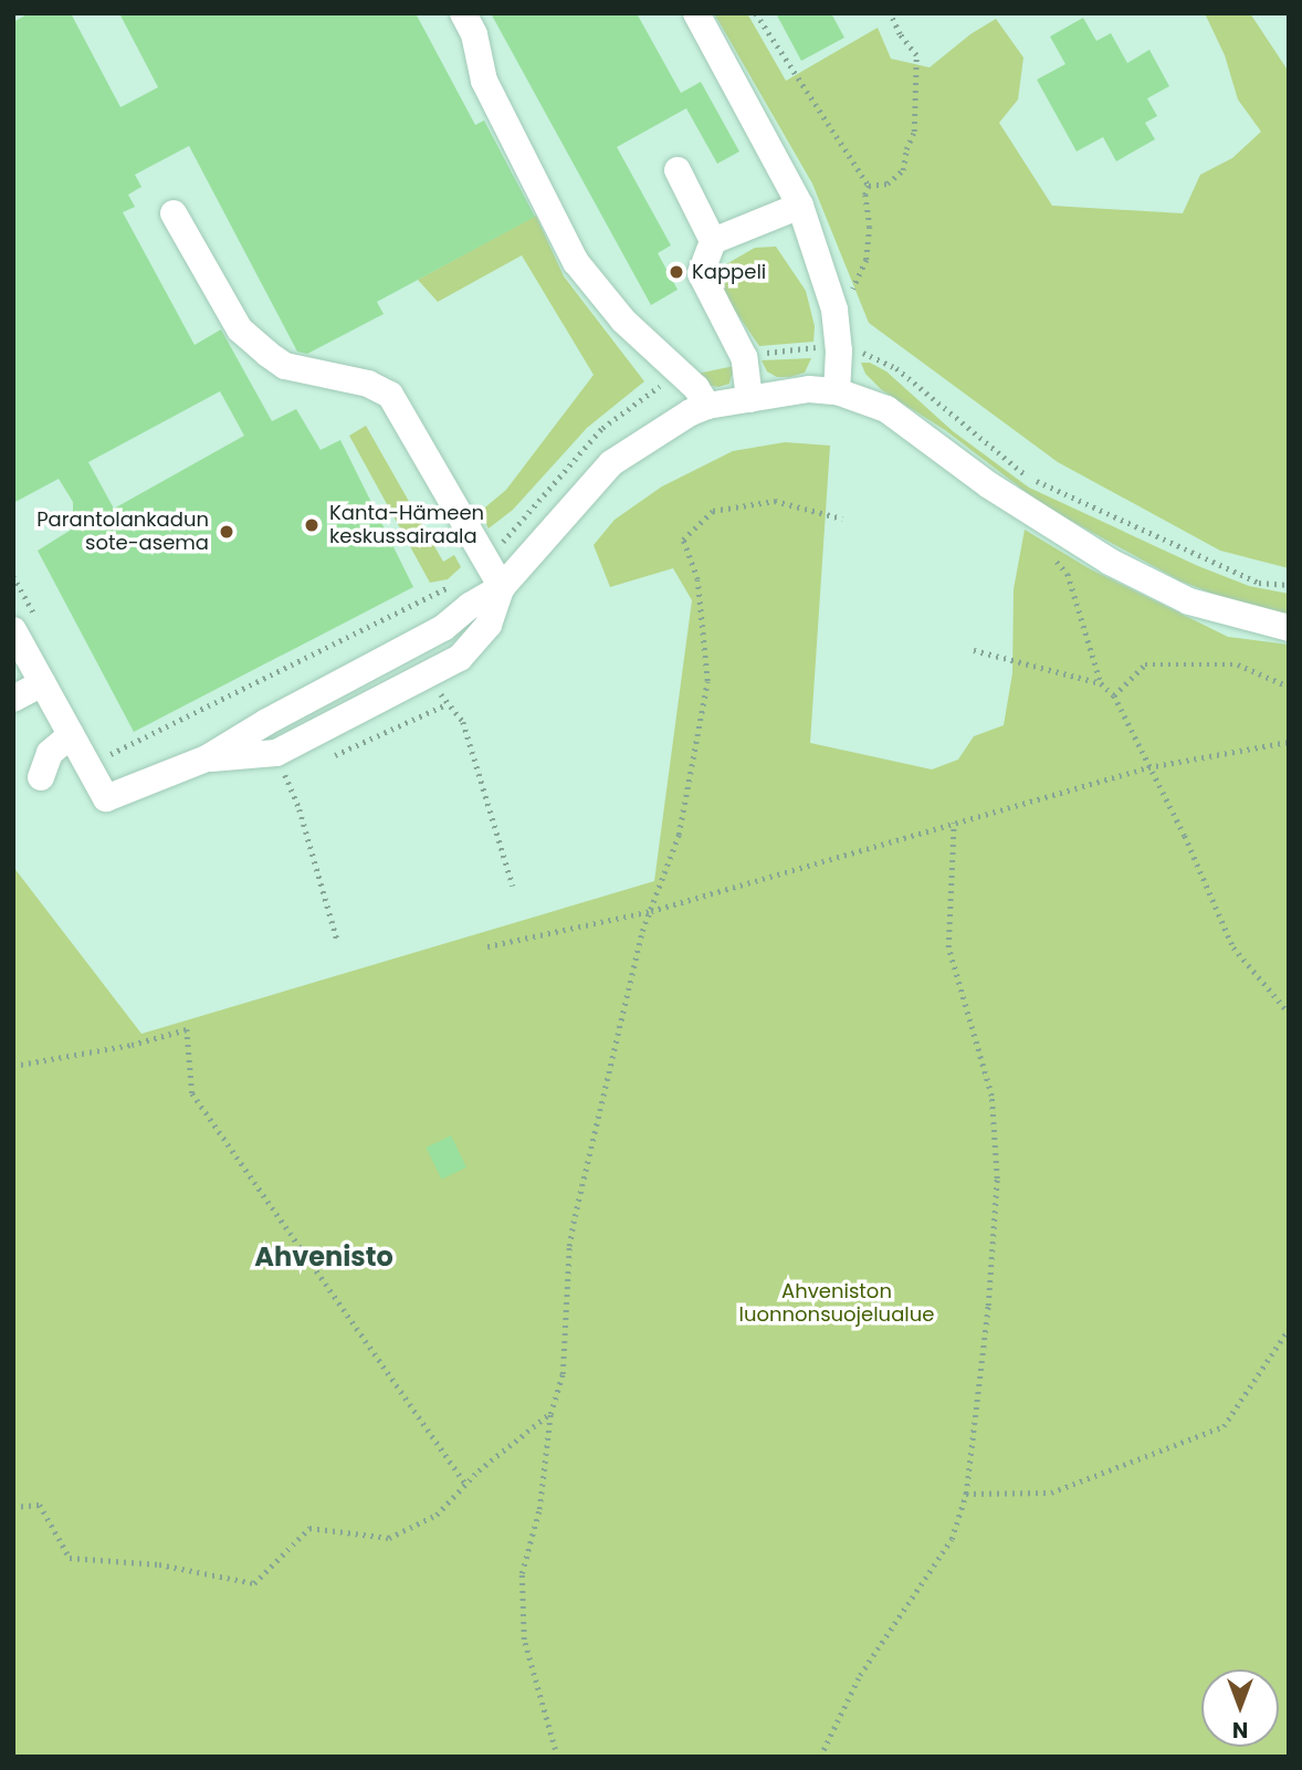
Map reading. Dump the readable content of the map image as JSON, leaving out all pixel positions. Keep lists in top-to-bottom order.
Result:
{
  "districts": ["Ahvenisto"],
  "parks": ["Ahveniston luonnonsuojelualue"],
  "places": ["Kappeli", "Kanta-Hämeen keskussairaala", "Parantolankadun sote-asema"],
  "north": "bottom"
}
